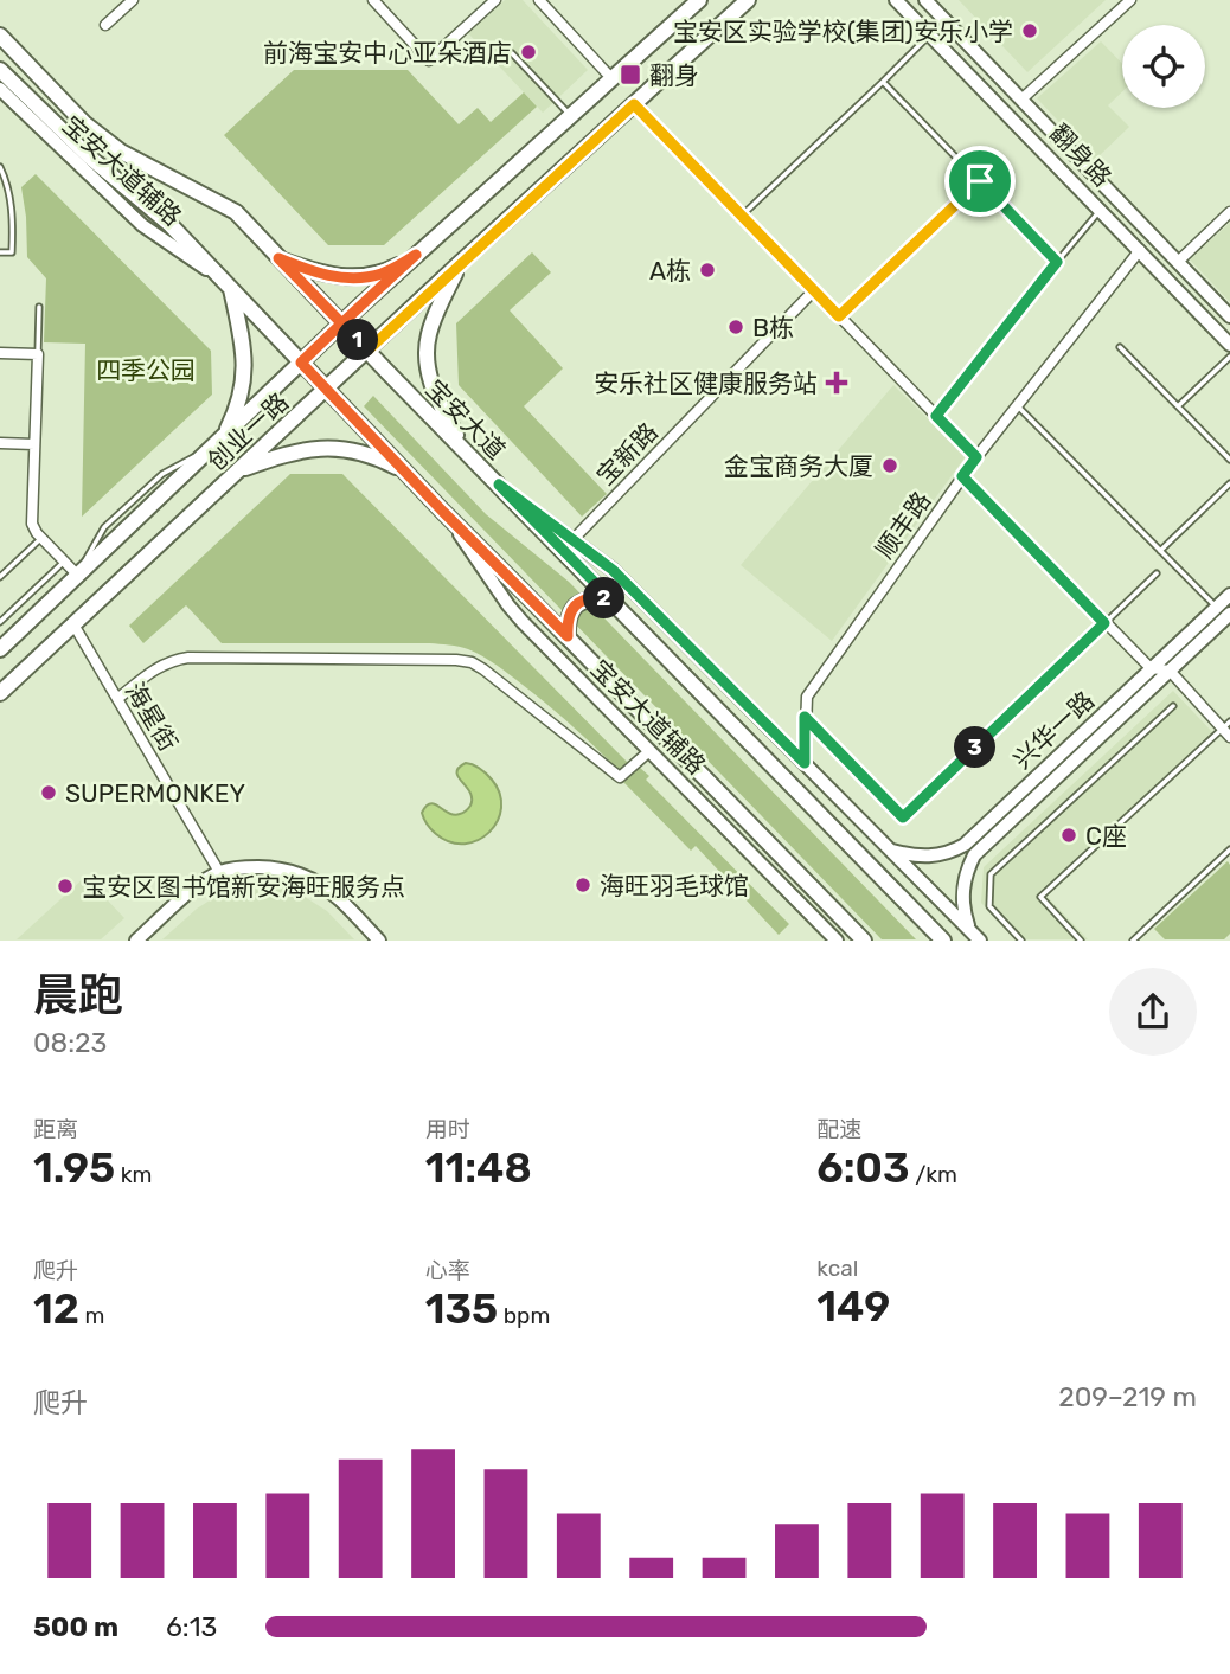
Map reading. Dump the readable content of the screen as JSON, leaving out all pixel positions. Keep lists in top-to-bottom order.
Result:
{
  "streets": {
    "main road": [
      "翻身路",
      "宝安大道辅路",
      "宝安大道",
      "创业一路",
      "兴华一路"
    ],
    "street": ["宝新路", "顺丰路", "海星街"]
  },
  "crossings": [
    ["翻身路", "顺丰路"],
    ["宝安大道", "创业一路"],
    ["创业一路", "海星街"]
  ],
  "parks": ["四季公园"],
  "places": {
    "other": [
      "宝安区实验学校(集团)安乐小学",
      "前海宝安中心亚朵酒店",
      "A栋",
      "B栋",
      "金宝商务大厦",
      "SUPERMONKEY",
      "C座",
      "海旺羽毛球馆",
      "宝安区图书馆新安海旺服务点"
    ],
    "transit": ["翻身"],
    "health": ["安乐社区健康服务站"]
  },
  "page": {
    "pins": ["1", "2", "3"],
    "heading": ["晨跑", "08:23"],
    "stats": [
      ["距离", "1.95 km"],
      ["用时", "11:48"],
      ["配速", "6:03 /km"],
      ["爬升", "12 m"],
      ["心率", "135 bpm"],
      ["kcal", "149"]
    ],
    "chart": ["爬升", "209–219 m"],
    "list": [
      {
        "name": "500 m",
        "note": "6:13"
      }
    ]
  }
}
